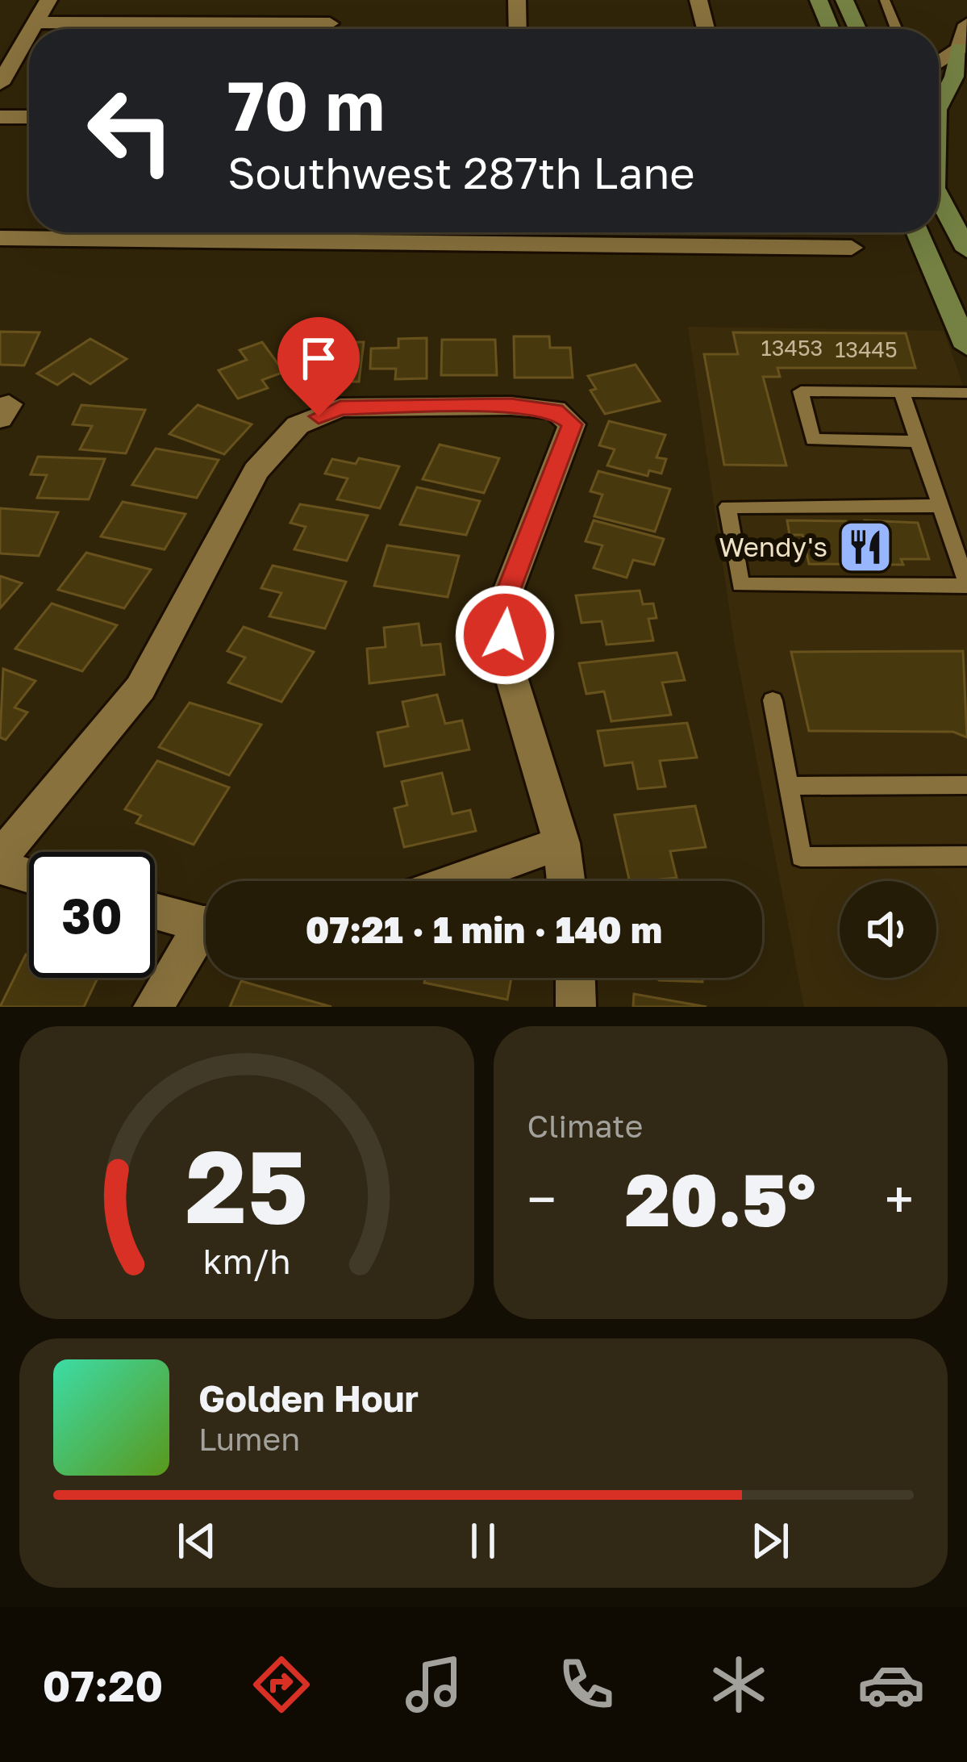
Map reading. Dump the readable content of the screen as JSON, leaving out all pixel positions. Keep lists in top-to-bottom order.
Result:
{
  "places": {
    "restaurant": ["Wendy's"]
  },
  "house_numbers": ["13453", "13445"],
  "page": {
    "turn": ["70 m", "Southwest 287th Lane"],
    "limit": "30",
    "trip": "07:21 · 1 min · 140 m",
    "tile": "Climate",
    "heat": ["−", "20.5°", "+"],
    "song": ["Golden Hour", "Lumen"],
    "tabs": "07:20",
    "gauge": ["25", "km/h"]
  }
}
